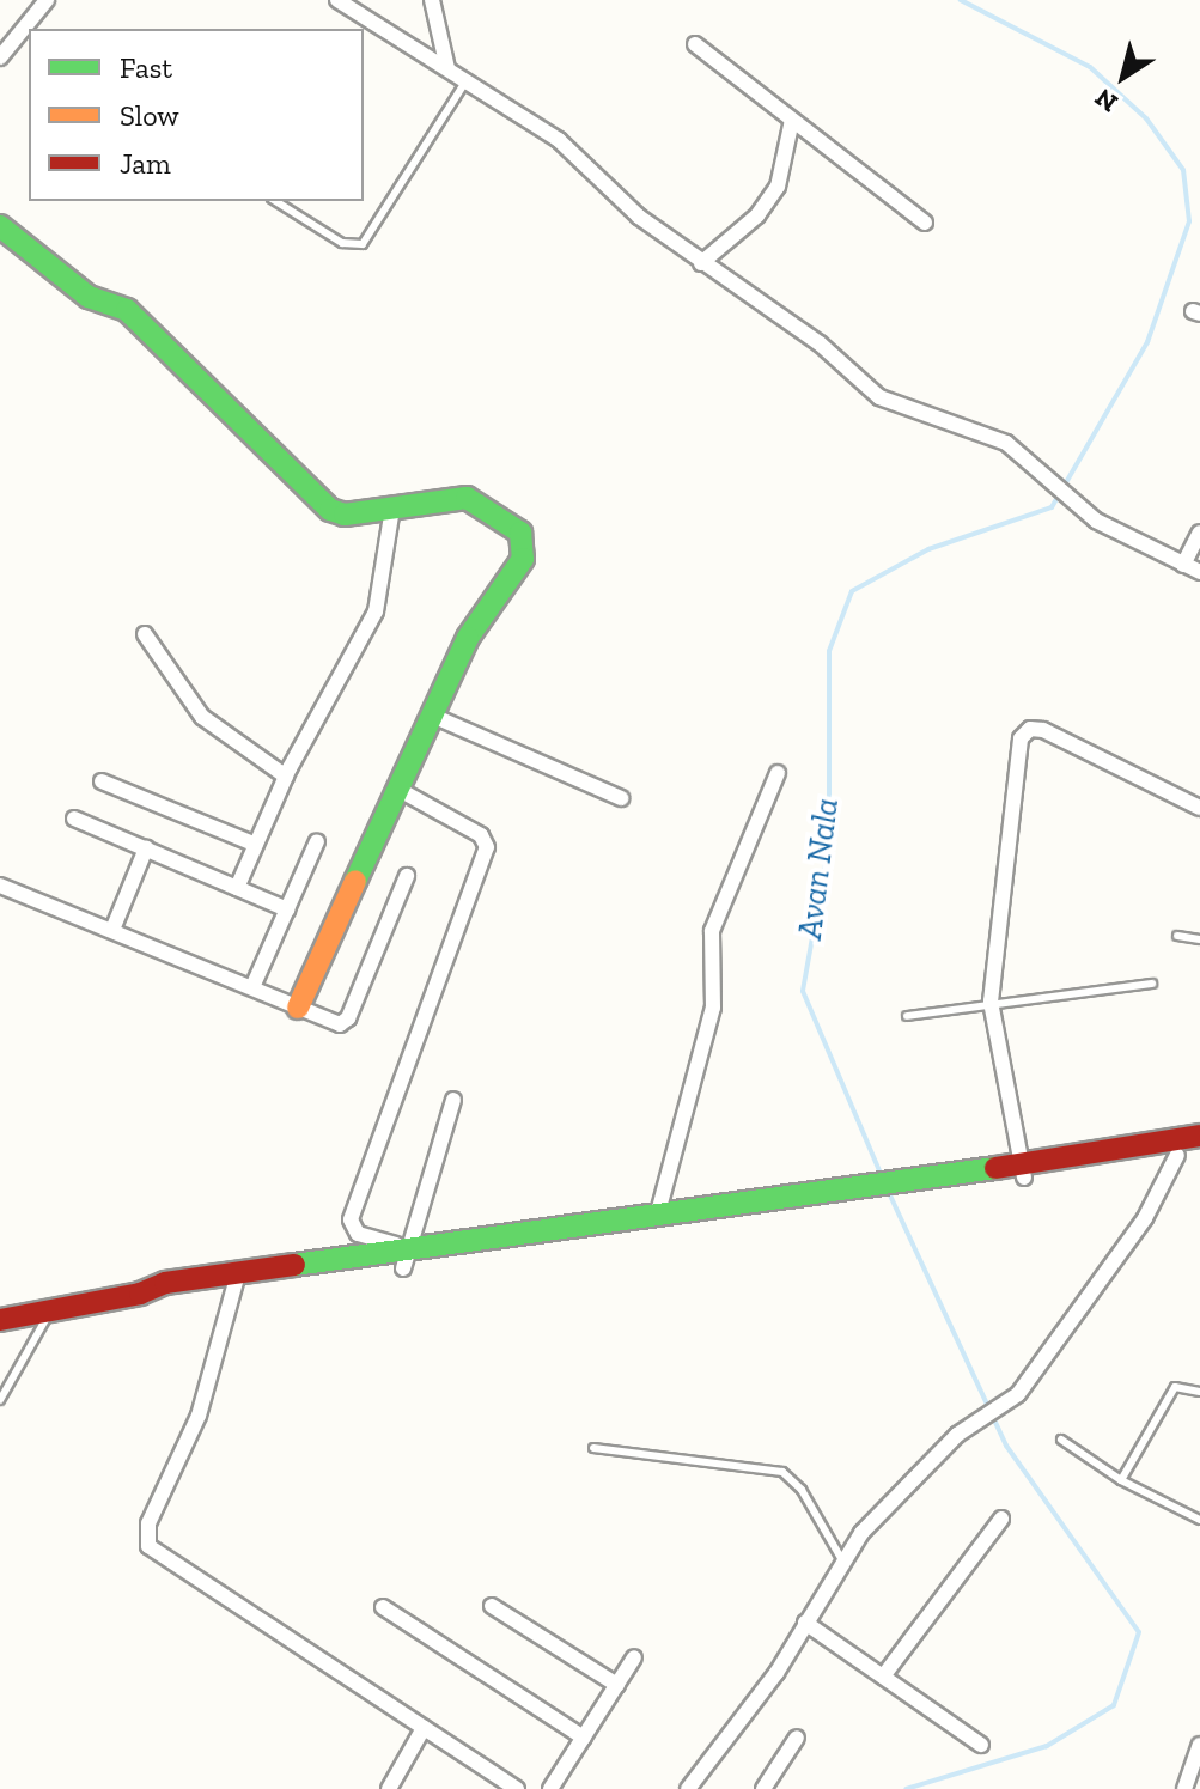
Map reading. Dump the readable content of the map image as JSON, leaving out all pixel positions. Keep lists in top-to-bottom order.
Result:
{
  "water": ["Avan Nala"],
  "legend": ["Fast", "Slow", "Jam"],
  "north": "bottom left"
}
